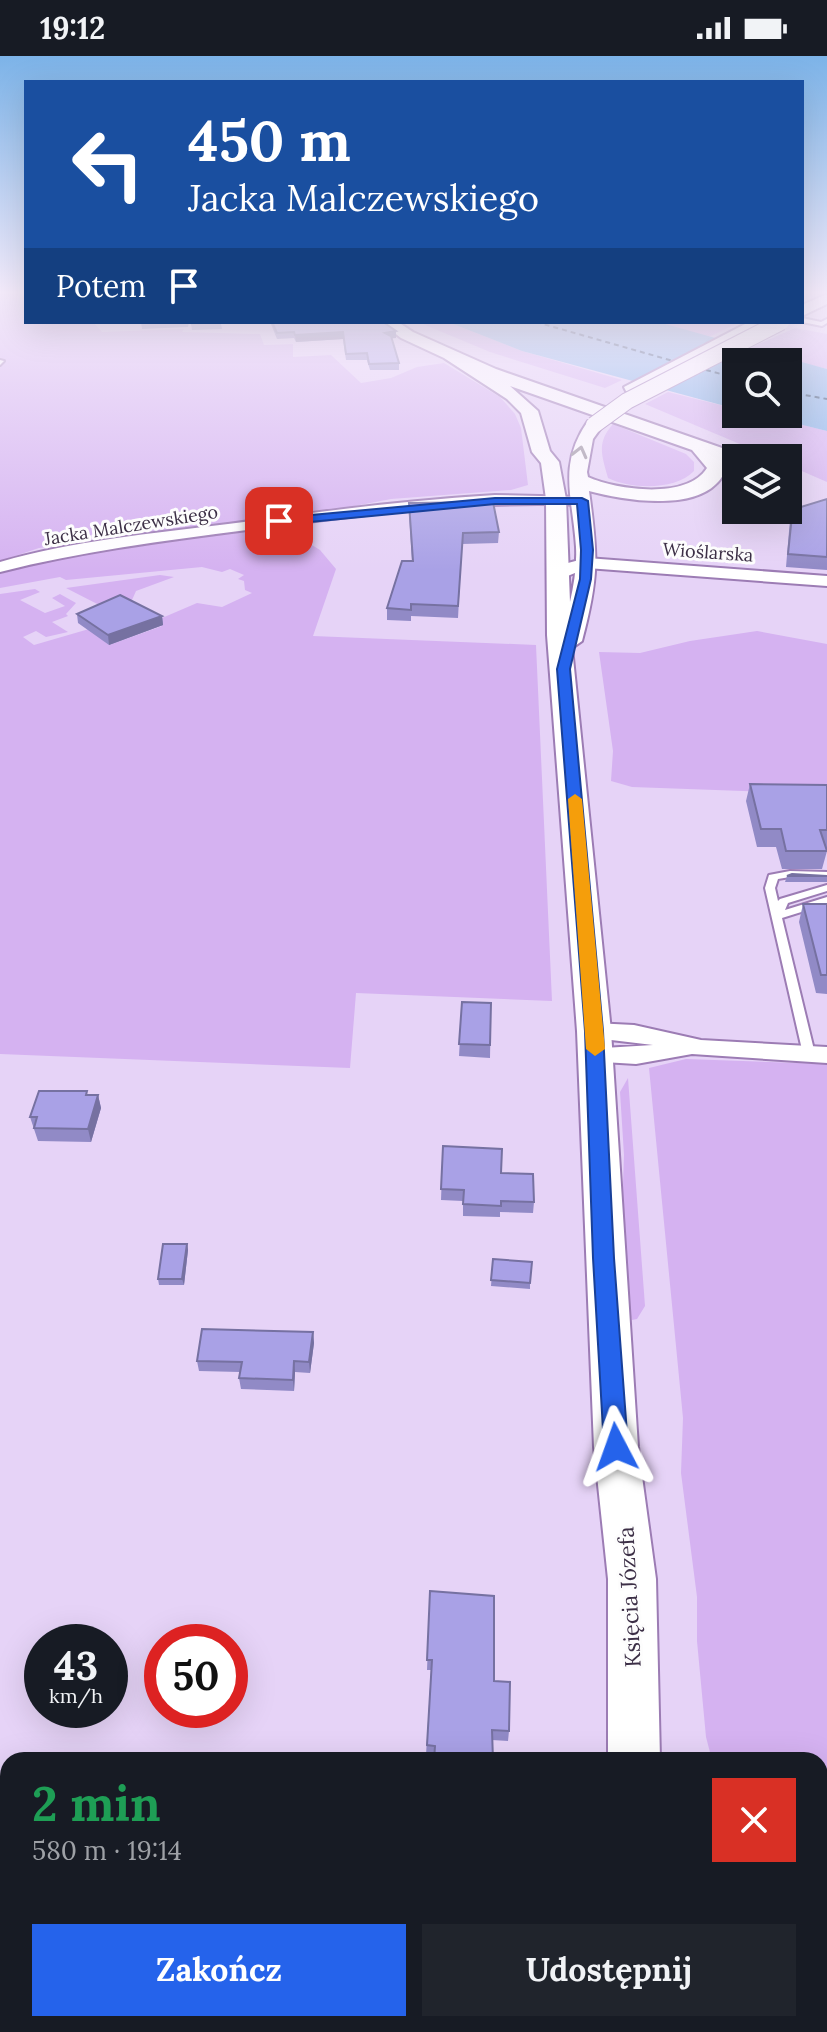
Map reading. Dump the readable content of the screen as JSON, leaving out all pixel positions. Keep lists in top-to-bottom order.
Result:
{
  "streets": {
    "main road": ["Księcia Józefa"],
    "street": ["Jacka Malczewskiego", "Wioślarska"]
  },
  "crossings": [
    ["Jacka Malczewskiego", "Księcia Józefa"],
    ["Wioślarska", "Księcia Józefa"]
  ],
  "page": {
    "status": "19:12",
    "turn": ["450 m", "Jacka Malczewskiego"],
    "then": "Potem",
    "speed": "43 km/h",
    "limit": "50",
    "heading": ["2 min", "580 m · 19:14"],
    "buttons": ["Zakończ", "Udostępnij"]
  }
}
